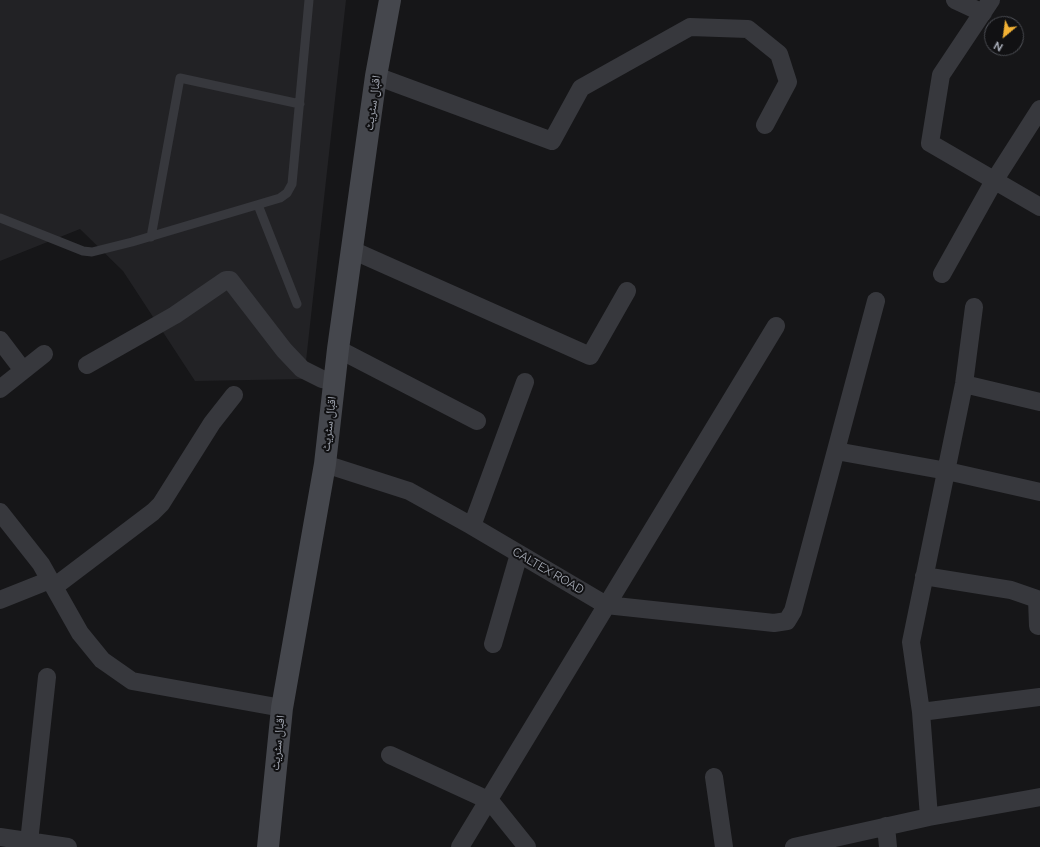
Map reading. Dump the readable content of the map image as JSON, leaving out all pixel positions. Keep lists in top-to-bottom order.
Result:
{
  "streets": {
    "street": ["اقبال سٹریٹ", "CALTEX ROAD"]
  },
  "crossings": [
    ["اقبال سٹریٹ", "CALTEX ROAD"]
  ],
  "north": "bottom left"
}
